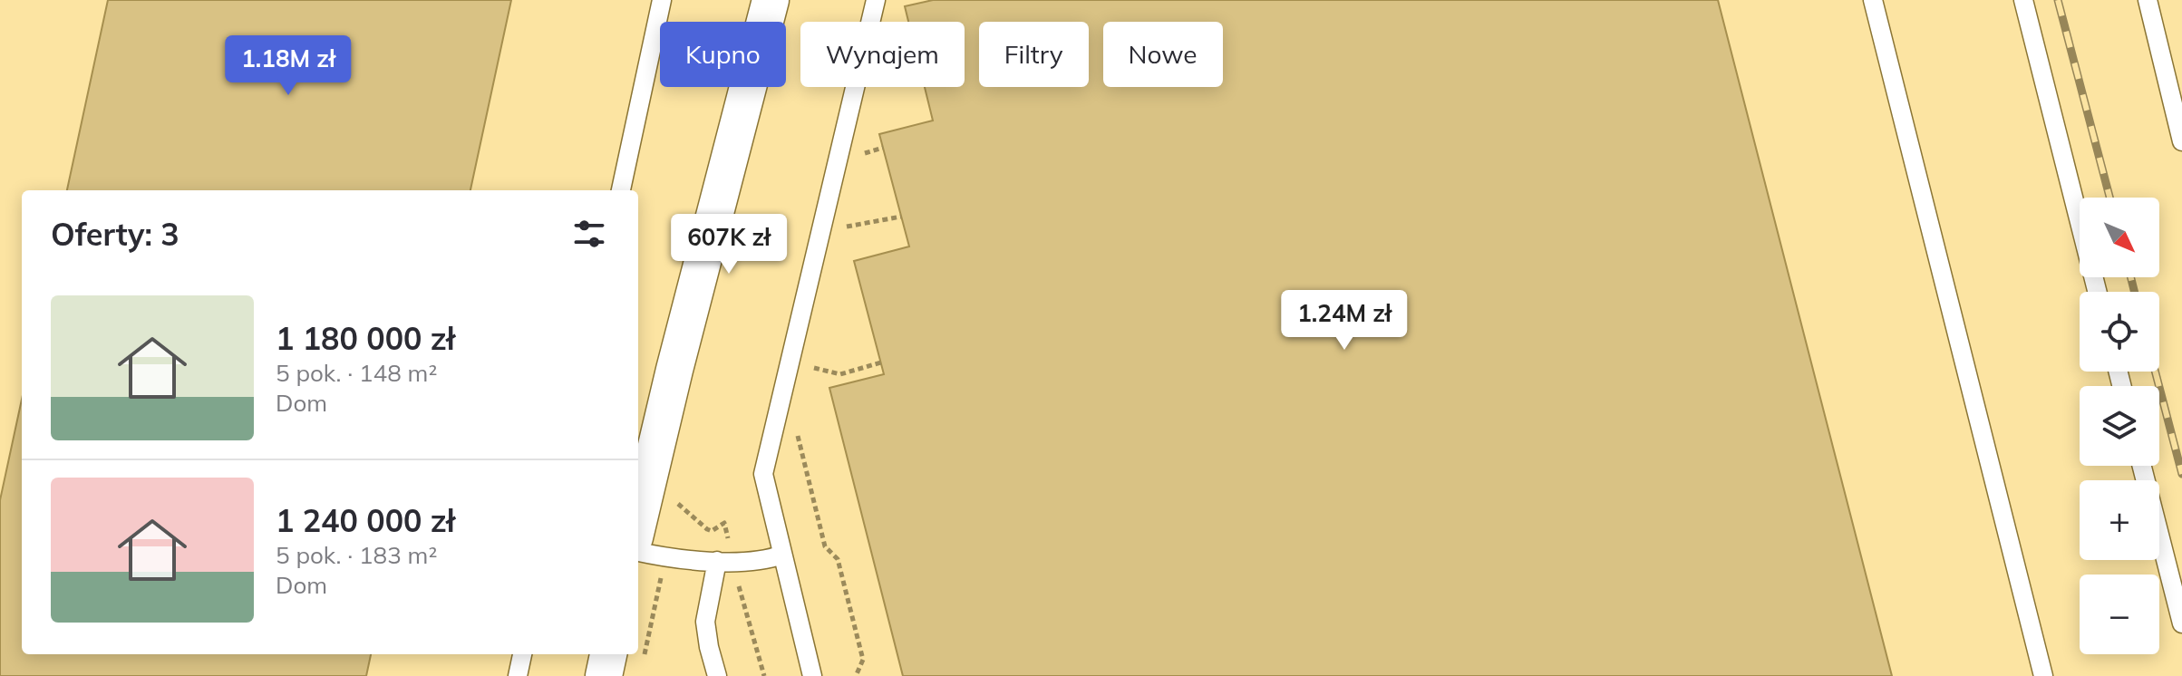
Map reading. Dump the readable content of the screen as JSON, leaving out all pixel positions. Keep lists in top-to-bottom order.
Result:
{
  "north": "bottom right",
  "page": {
    "chip": [
      "Kupno",
      "Wynajem",
      "Filtry",
      "Nowe"
    ],
    "price": ["1.18M zł", "607K zł", "1.24M zł"],
    "heading": "Oferty: 3",
    "map_buttons": ["+", "−"],
    "list": [
      {
        "name": "1 180 000 zł",
        "note": "5 pok. · 148 m² · Dom"
      },
      {
        "name": "1 240 000 zł",
        "note": "5 pok. · 183 m² · Dom"
      }
    ]
  }
}
